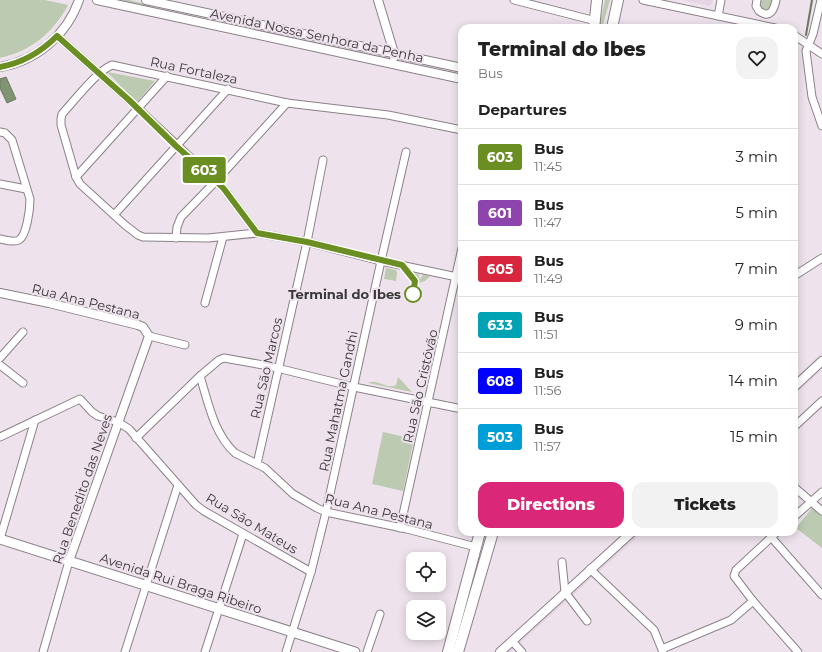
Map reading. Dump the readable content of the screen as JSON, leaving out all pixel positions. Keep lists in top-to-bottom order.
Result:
{
  "streets": {
    "main road": ["Avenida Rui Braga Ribeiro"],
    "street": [
      "Avenida Nossa Senhora da Penha",
      "Rua Fortaleza",
      "Rua Ana Pestana",
      "Rua São Marcos",
      "Rua São Cristóvão",
      "Rua Mahatma Gandhi",
      "Rua Benedito das Neves",
      "Rua São Mateus"
    ]
  },
  "crossings": [
    ["Rua Ana Pestana", "Rua São Marcos"],
    ["Rua Ana Pestana", "Rua São Cristóvão"],
    ["Rua Ana Pestana", "Rua Mahatma Gandhi"],
    ["Rua Ana Pestana", "Rua Benedito das Neves"],
    ["Rua Mahatma Gandhi", "Rua São Mateus"],
    ["Rua Mahatma Gandhi", "Avenida Rui Braga Ribeiro"],
    ["Rua Benedito das Neves", "Rua São Mateus"],
    ["Rua Benedito das Neves", "Avenida Rui Braga Ribeiro"]
  ],
  "places": ["Terminal do Ibes"],
  "lines": ["bus line 603"],
  "page": {
    "on_map": "603",
    "heading": [
      ["Terminal do Ibes", "Bus"],
      "Departures"
    ],
    "list": [
      {
        "mark": "603",
        "name": "Bus",
        "note": "11:45",
        "value": "3 min"
      },
      {
        "mark": "601",
        "name": "Bus",
        "note": "11:47",
        "value": "5 min"
      },
      {
        "mark": "605",
        "name": "Bus",
        "note": "11:49",
        "value": "7 min"
      },
      {
        "mark": "633",
        "name": "Bus",
        "note": "11:51",
        "value": "9 min"
      },
      {
        "mark": "608",
        "name": "Bus",
        "note": "11:56",
        "value": "14 min"
      },
      {
        "mark": "503",
        "name": "Bus",
        "note": "11:57",
        "value": "15 min"
      }
    ],
    "buttons": ["Directions", "Tickets"]
  }
}
